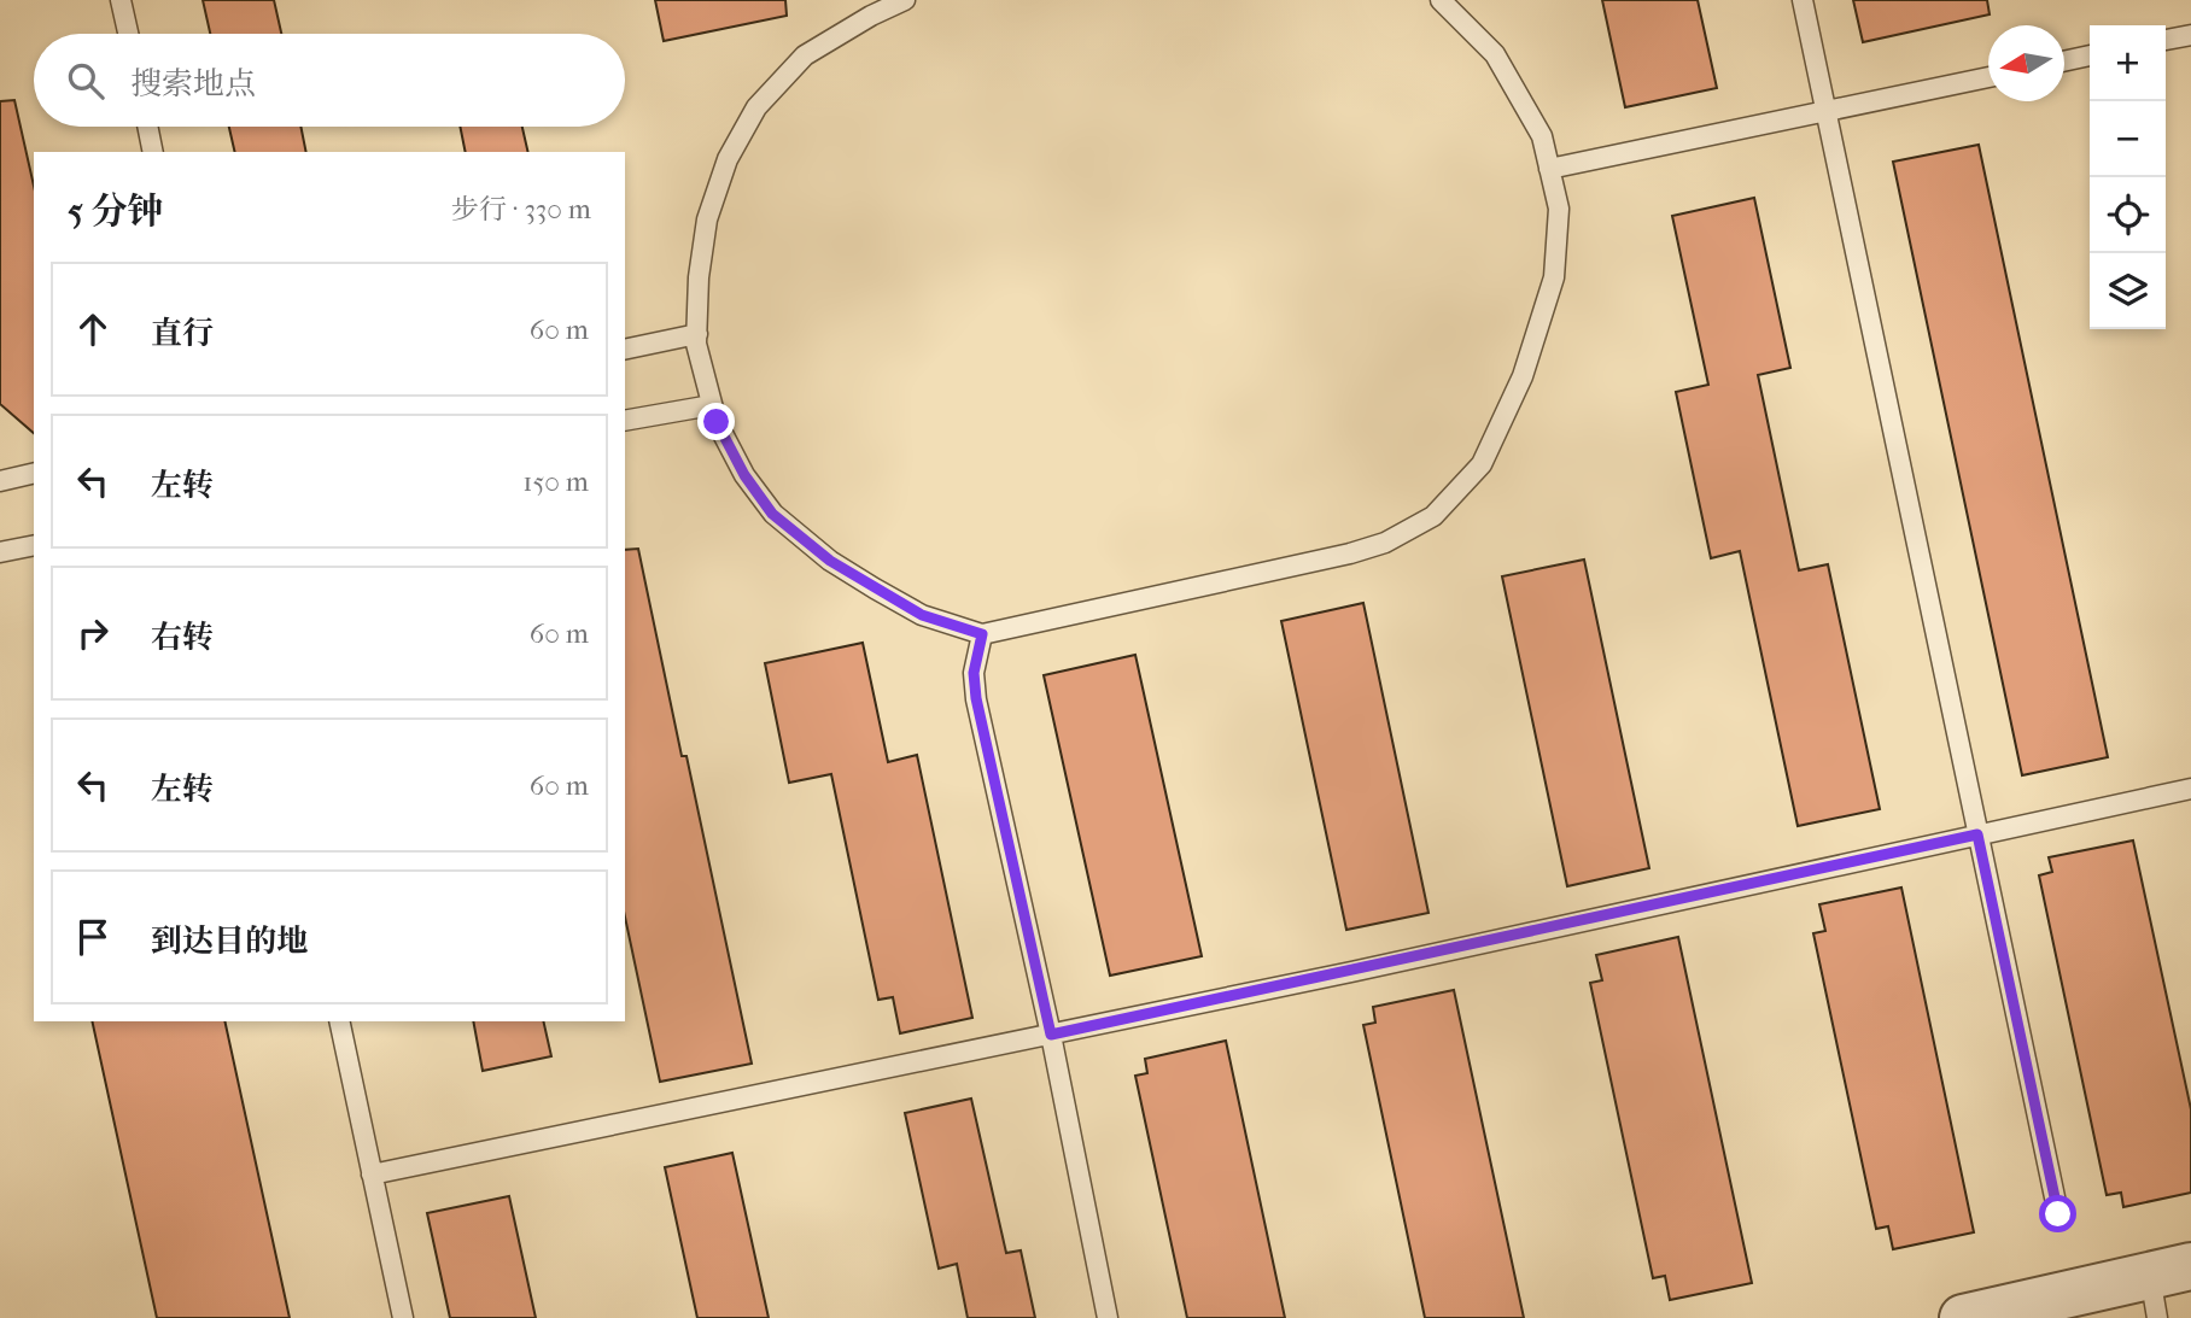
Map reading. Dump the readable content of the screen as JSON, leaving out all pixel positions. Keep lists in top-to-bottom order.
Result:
{
  "north": "left",
  "page": {
    "map_buttons": ["+", "−"],
    "search": "搜索地点",
    "heading": ["5 分钟", "步行 · 330 m"],
    "list": [
      ["直行", "60 m"],
      ["左转", "150 m"],
      ["右转", "60 m"],
      ["左转", "60 m"],
      "到达目的地"
    ]
  }
}
